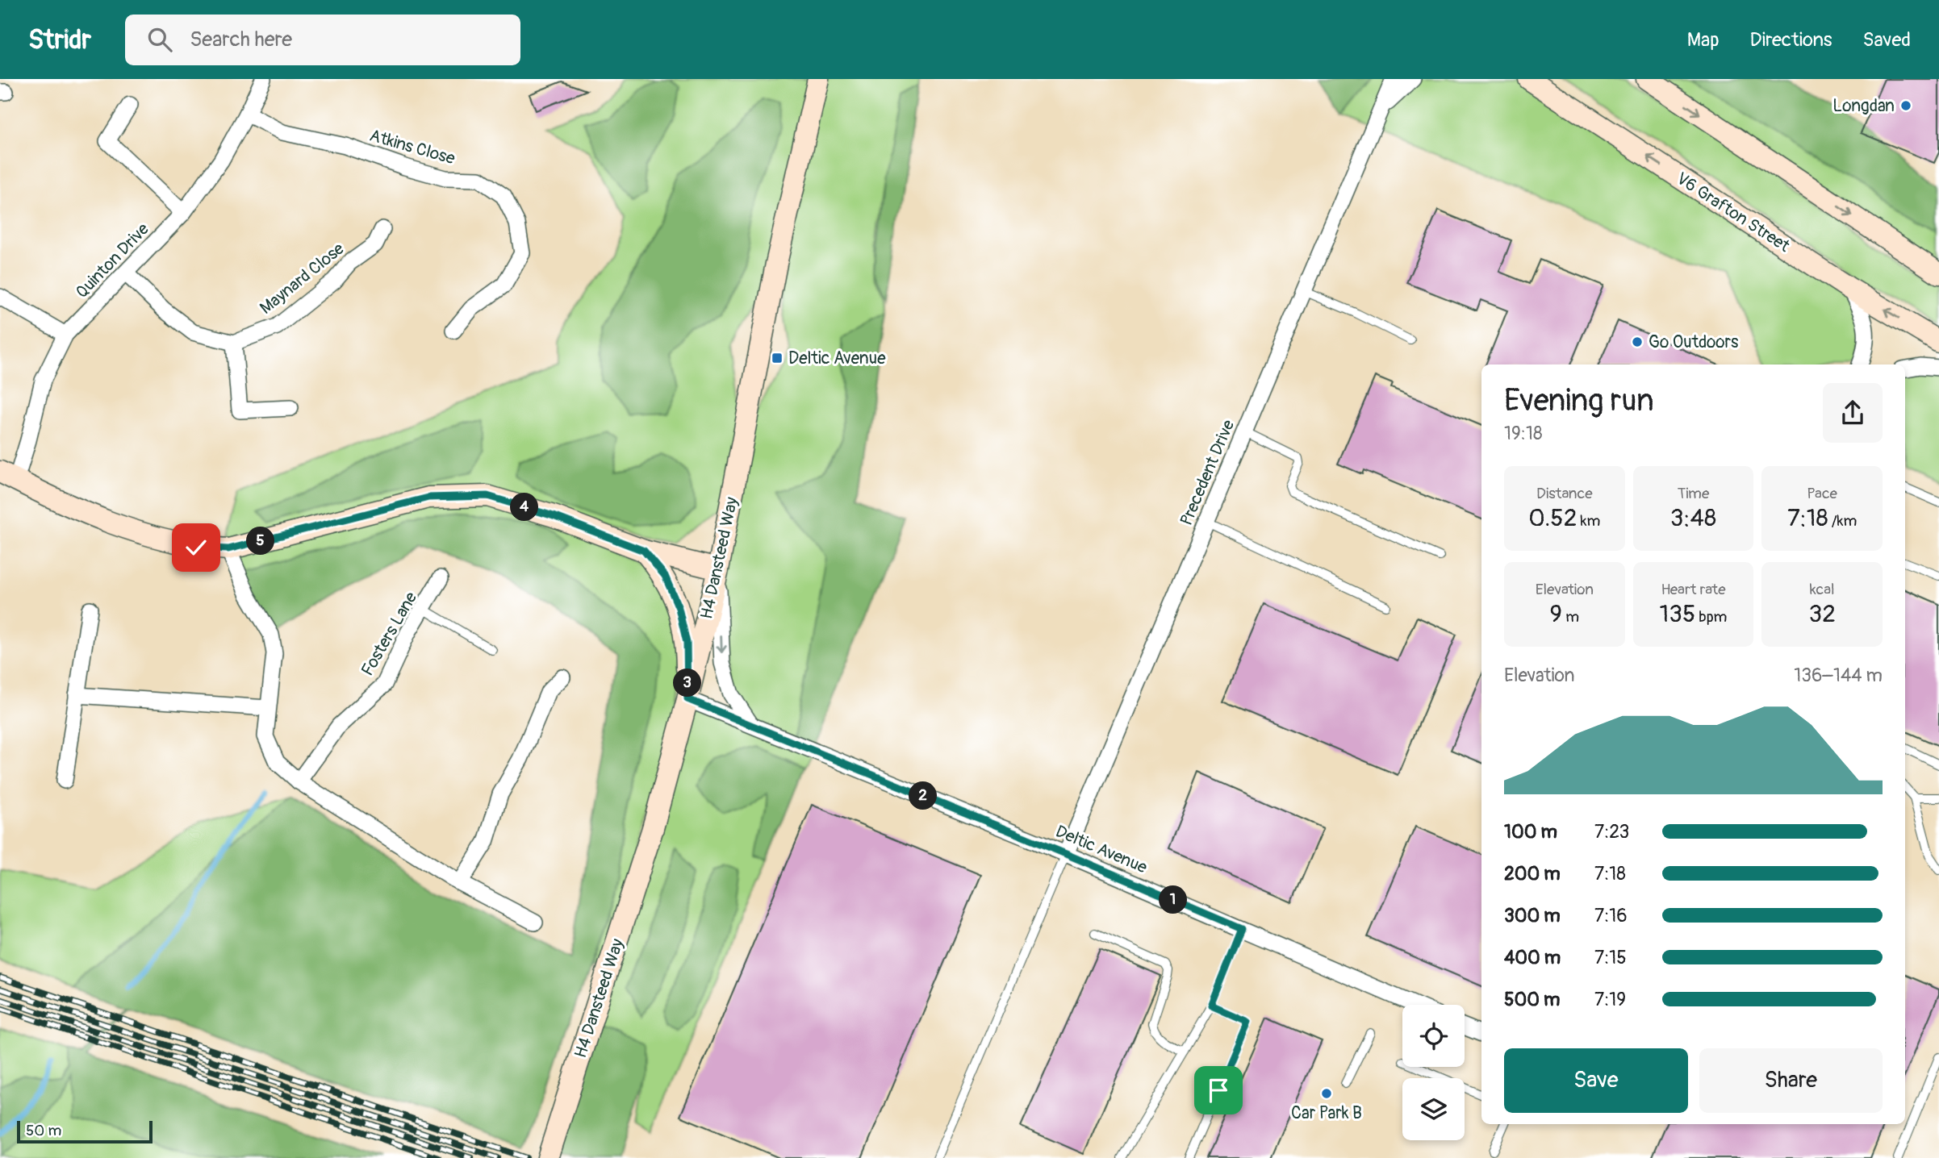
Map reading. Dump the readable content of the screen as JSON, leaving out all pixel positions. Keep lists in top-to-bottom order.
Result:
{
  "streets": {
    "street": [
      "Atkins Close",
      "V6 Grafton Street",
      "Quinton Drive",
      "Maynard Close",
      "Precedent Drive",
      "H4 Dansteed Way",
      "Fosters Lane",
      "Deltic Avenue"
    ]
  },
  "crossings": [
    ["Atkins Close", "Quinton Drive"],
    ["Precedent Drive", "Deltic Avenue"],
    ["H4 Dansteed Way", "Deltic Avenue"]
  ],
  "places": {
    "other": ["Longdan", "Go Outdoors", "Car Park B"],
    "transit": ["Deltic Avenue"]
  },
  "scale_bar": "50 m",
  "page": {
    "header": "Stridr",
    "search": "Search here",
    "nav": ["Map", "Directions", "Saved"],
    "heading": ["Evening run", "19:18"],
    "stats": [
      ["Distance", "0.52 km"],
      ["Time", "3:48"],
      ["Pace", "7:18 /km"],
      ["Elevation", "9 m"],
      ["Heart rate", "135 bpm"],
      ["kcal", "32"]
    ],
    "pins": [
      "4",
      "5",
      "3",
      "2",
      "1"
    ],
    "chart": ["Elevation", "136–144 m"],
    "list": [
      {
        "name": "100 m",
        "note": "7:23"
      },
      {
        "name": "200 m",
        "note": "7:18"
      },
      {
        "name": "300 m",
        "note": "7:16"
      },
      {
        "name": "400 m",
        "note": "7:15"
      },
      {
        "name": "500 m",
        "note": "7:19"
      }
    ],
    "buttons": ["Save", "Share"],
    "scale": "50 m"
  }
}
